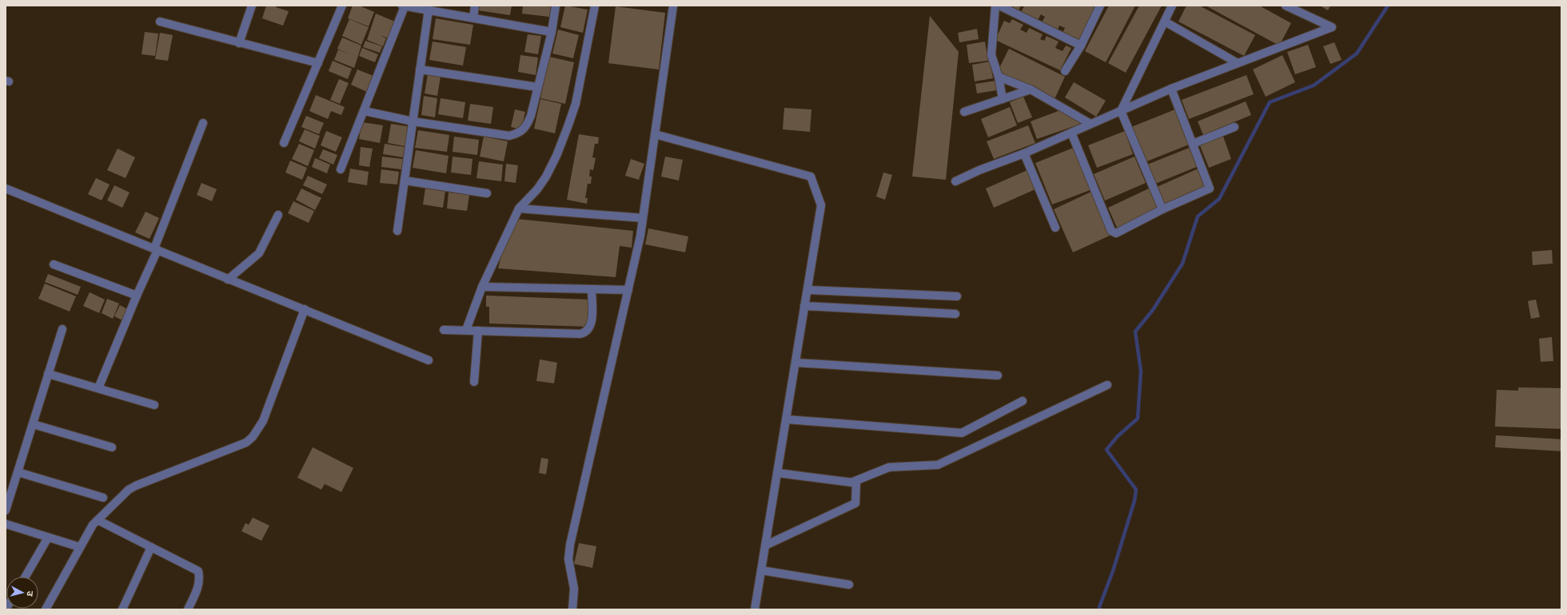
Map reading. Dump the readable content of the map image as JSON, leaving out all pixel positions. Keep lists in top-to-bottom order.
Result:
{
  "north": "right"
}
